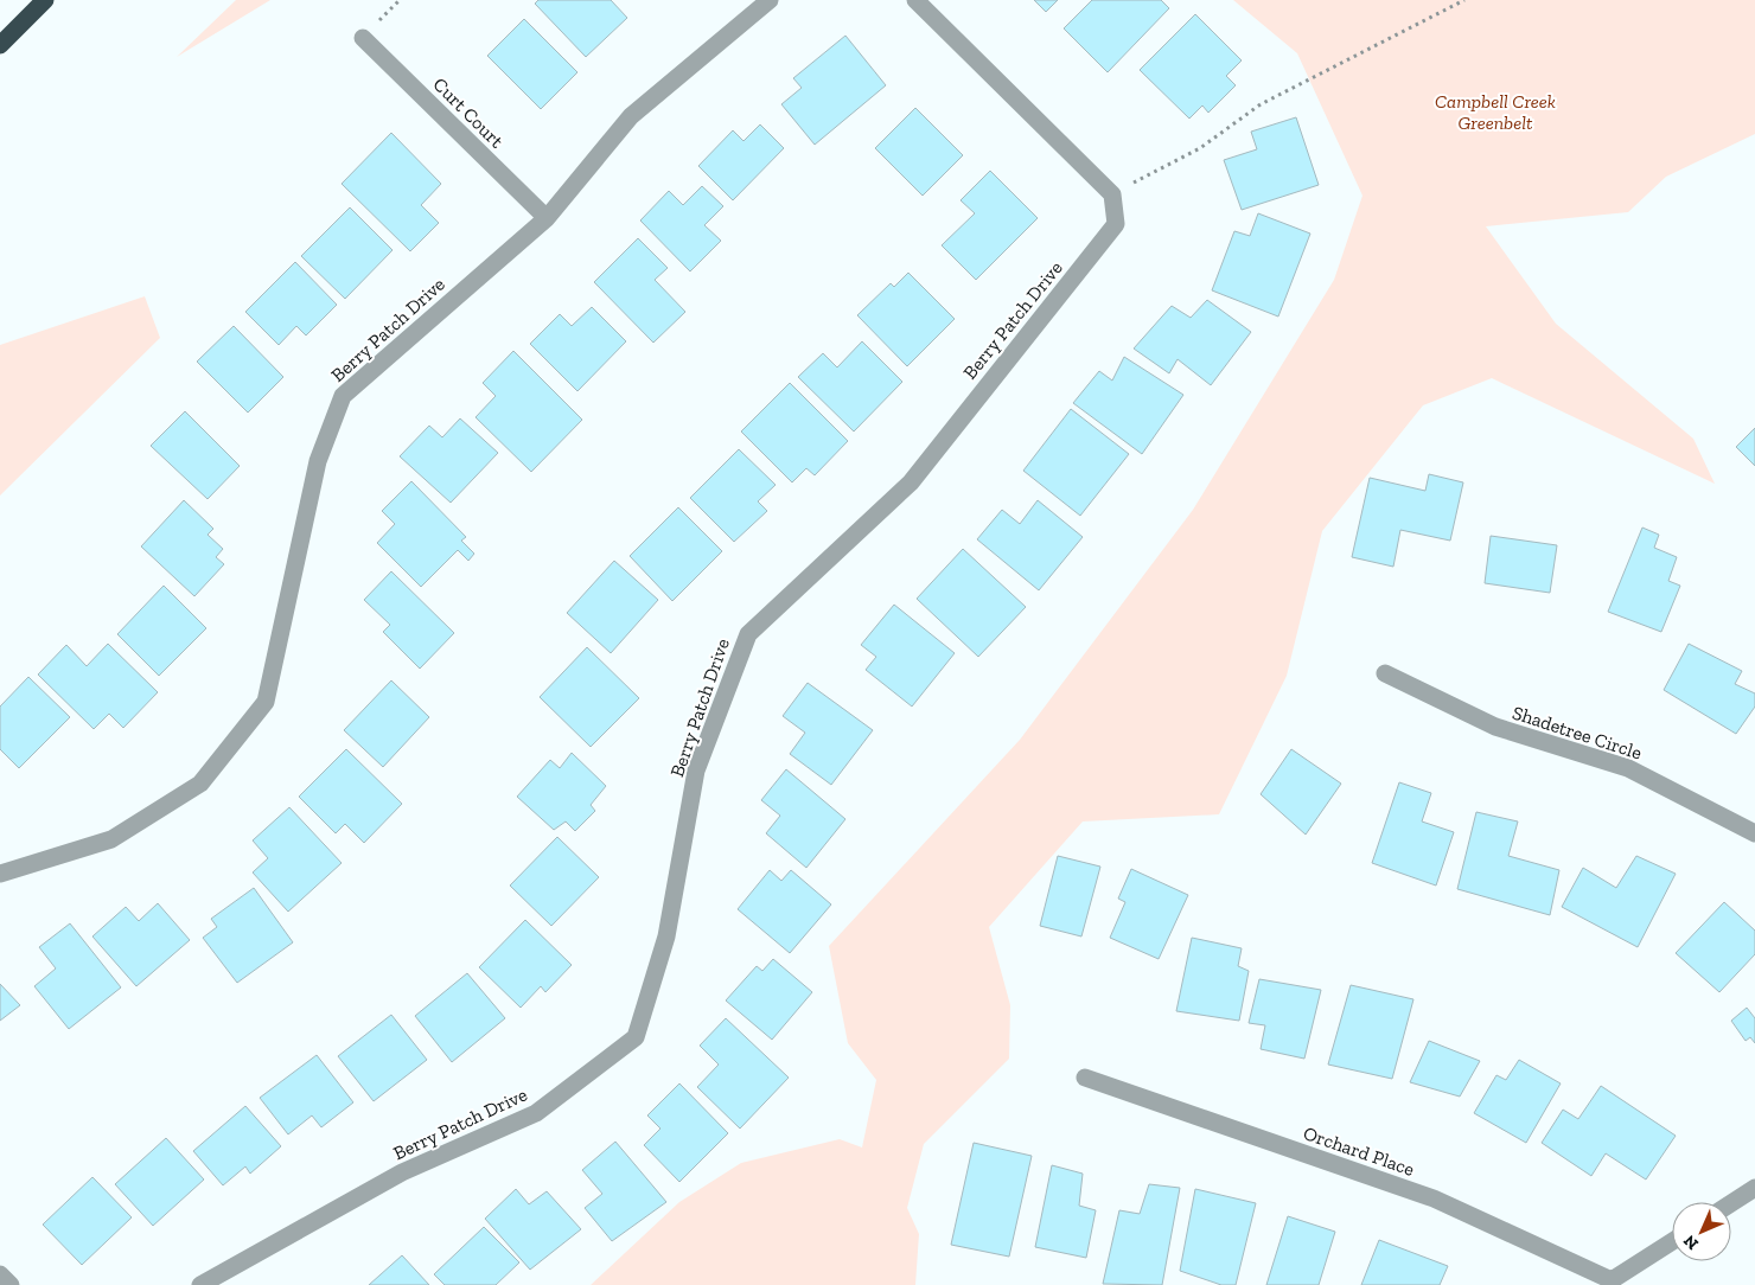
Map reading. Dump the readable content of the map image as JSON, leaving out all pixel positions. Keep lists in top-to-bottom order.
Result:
{
  "streets": {
    "street": [
      "Curt Court",
      "Berry Patch Drive",
      "Shadetree Circle",
      "Orchard Place"
    ]
  },
  "crossings": [
    ["Curt Court", "Berry Patch Drive"]
  ],
  "parks": ["Campbell Creek Greenbelt"],
  "north": "bottom left"
}
